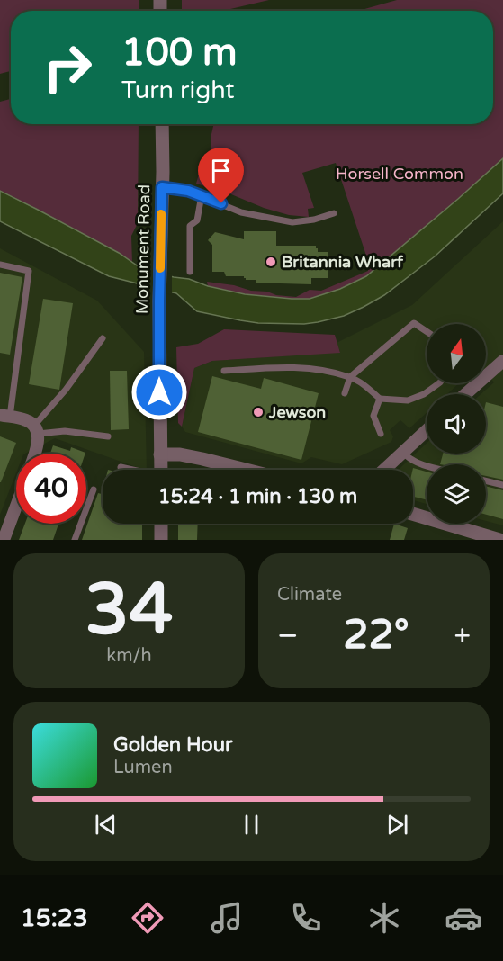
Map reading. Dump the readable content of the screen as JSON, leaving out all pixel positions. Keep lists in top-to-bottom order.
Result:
{
  "streets": {
    "street": ["Monument Road"]
  },
  "parks": ["Horsell Common"],
  "places": ["Britannia Wharf", "Jewson"],
  "north": "top",
  "page": {
    "turn": ["100 m", "Turn right"],
    "limit": "40",
    "trip": "15:24 · 1 min · 130 m",
    "tile": [
      ["34", "km/h"],
      "Climate"
    ],
    "heat": ["−", "22°", "+"],
    "song": ["Golden Hour", "Lumen"],
    "tabs": "15:23"
  }
}
